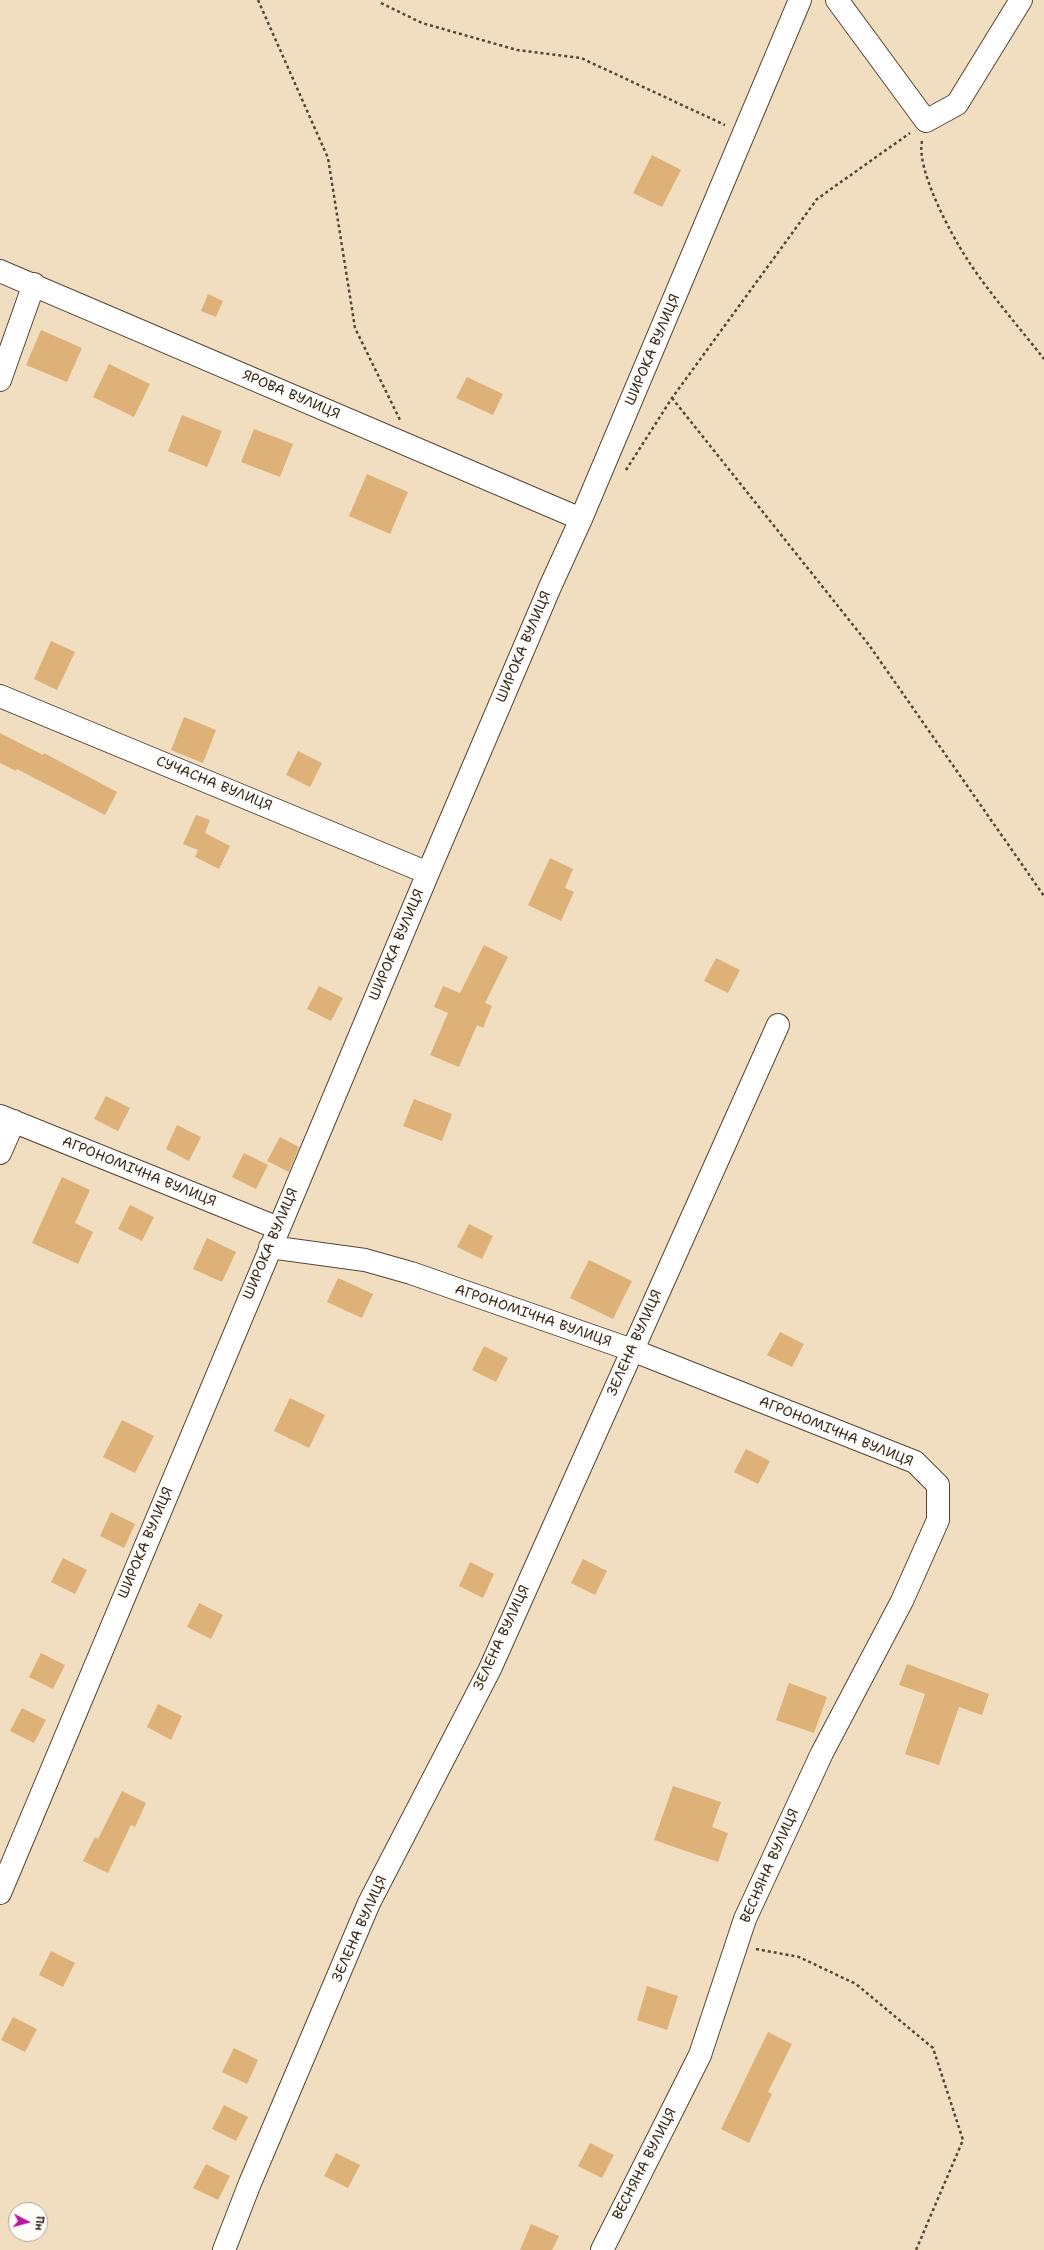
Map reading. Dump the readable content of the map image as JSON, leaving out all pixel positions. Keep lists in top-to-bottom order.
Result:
{
  "streets": {
    "street": [
      "ШИРОКА ВУЛИЦЯ",
      "ЯРОВА ВУЛИЦЯ",
      "СУЧАСНА ВУЛИЦЯ",
      "АГРОНОМІЧНА ВУЛИЦЯ",
      "ЗЕЛЕНА ВУЛИЦЯ",
      "ВЕСНЯНА ВУЛИЦЯ"
    ]
  },
  "crossings": [
    ["ШИРОКА ВУЛИЦЯ", "ЯРОВА ВУЛИЦЯ"],
    ["ШИРОКА ВУЛИЦЯ", "СУЧАСНА ВУЛИЦЯ"],
    ["ШИРОКА ВУЛИЦЯ", "АГРОНОМІЧНА ВУЛИЦЯ"],
    ["АГРОНОМІЧНА ВУЛИЦЯ", "ЗЕЛЕНА ВУЛИЦЯ"],
    ["АГРОНОМІЧНА ВУЛИЦЯ", "ВЕСНЯНА ВУЛИЦЯ"]
  ],
  "north": "right"
}
